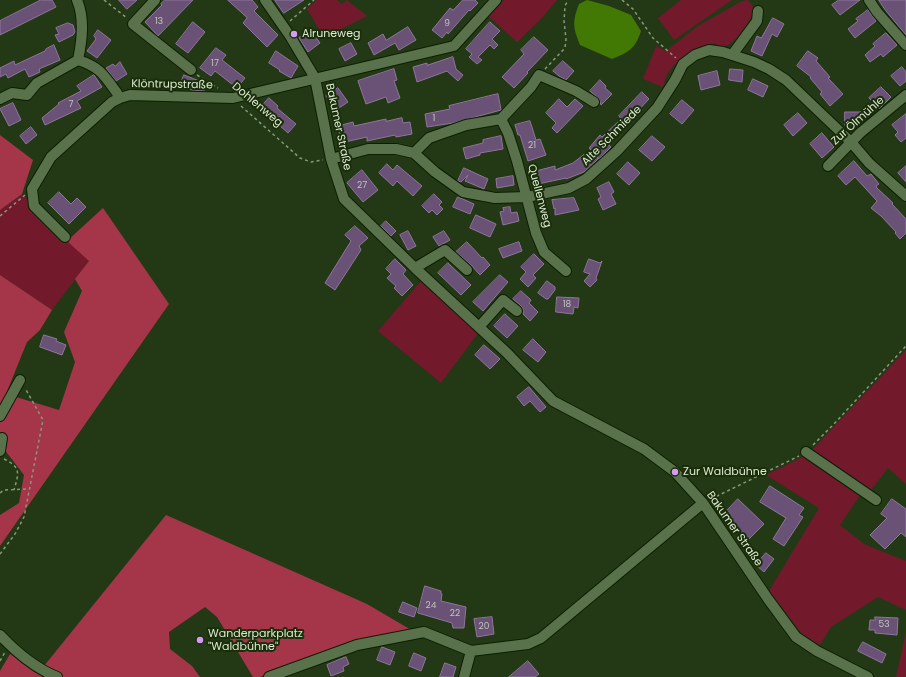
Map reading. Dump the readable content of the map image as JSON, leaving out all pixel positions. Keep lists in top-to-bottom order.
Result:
{
  "streets": {
    "street": [
      "Klöntrupstraße",
      "Zur Ölmühle",
      "Bakumer Straße",
      "Alte Schmiede",
      "Quellenweg"
    ],
    "path": ["Dohlenweg"]
  },
  "crossings": [
    ["Klöntrupstraße", "Dohlenweg"],
    ["Klöntrupstraße", "Bakumer Straße"],
    ["Dohlenweg", "Bakumer Straße"],
    ["Alte Schmiede", "Quellenweg"]
  ],
  "places": ["Alruneweg", "Zur Waldbühne", "Wanderparkplatz \"Waldbühne\""],
  "house_numbers": [
    "13",
    "9",
    "17",
    "7",
    "1",
    "21",
    "27",
    "18",
    "24",
    "22",
    "53",
    "20"
  ]
}
